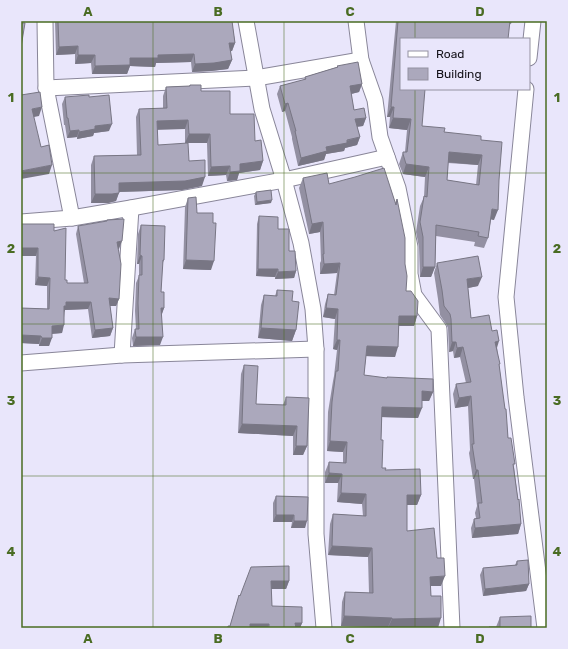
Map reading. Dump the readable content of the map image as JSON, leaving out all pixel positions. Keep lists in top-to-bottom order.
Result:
{
  "legend": ["Road", "Building"],
  "grid": {
    "columns": [
      "A",
      "B",
      "C",
      "D"
    ],
    "rows": [
      "1",
      "2",
      "3",
      "4"
    ]
  }
}
